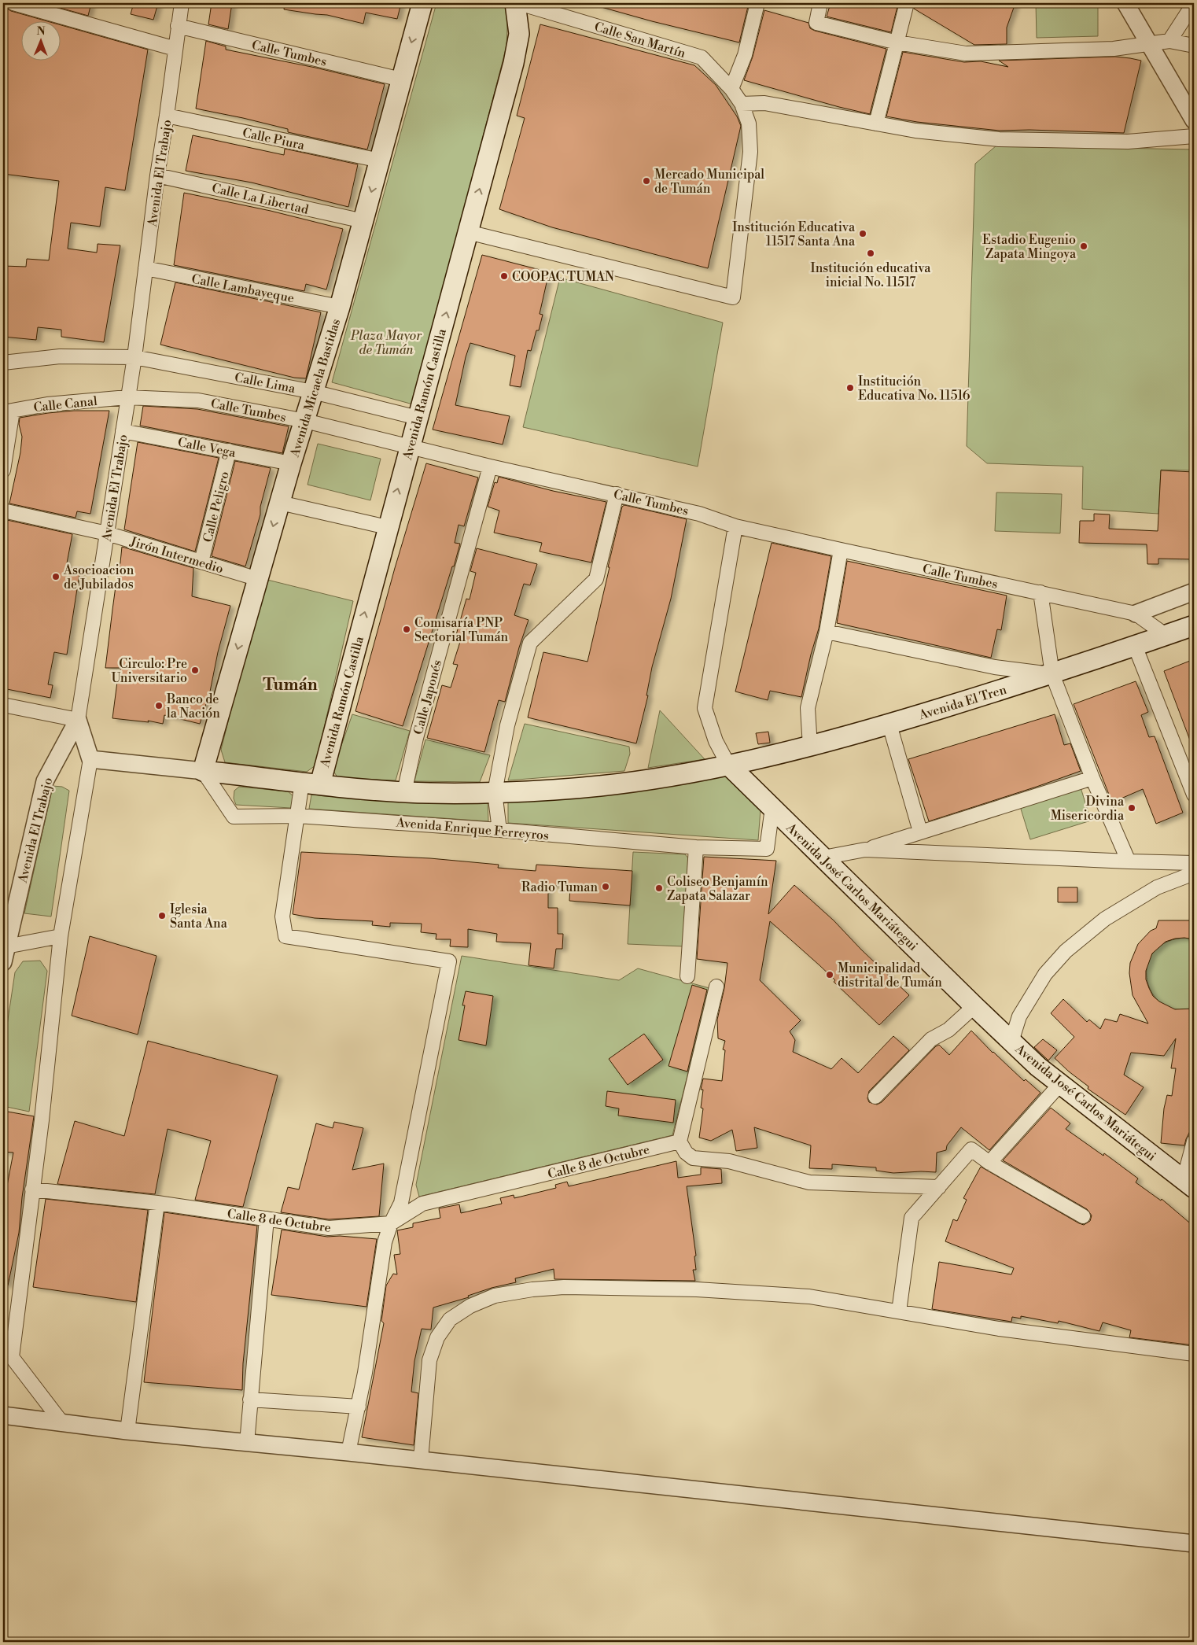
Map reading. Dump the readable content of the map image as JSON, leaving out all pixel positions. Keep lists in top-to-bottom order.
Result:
{
  "streets": {
    "main road": [
      "Avenida Micaela Bastidas",
      "Avenida Ramón Castilla",
      "Avenida El Tren",
      "Avenida José Carlos Mariátegui"
    ],
    "street": [
      "Calle San Martín",
      "Calle Tumbes",
      "Calle Piura",
      "Avenida El Trabajo",
      "Calle La Libertad",
      "Calle Lambayeque",
      "Calle Lima",
      "Calle Canal",
      "Calle Vega",
      "Calle Peligro",
      "Jirón Intermedio",
      "Calle Japonés",
      "Avenida Enrique Ferreyros",
      "Calle 8 de Octubre"
    ]
  },
  "crossings": [
    ["Calle San Martín", "Avenida Ramón Castilla"],
    ["Calle Tumbes", "Avenida El Trabajo"],
    ["Calle Tumbes", "Avenida Micaela Bastidas"],
    ["Calle Tumbes", "Avenida Ramón Castilla"],
    ["Calle Tumbes", "Calle Canal"],
    ["Calle Tumbes", "Calle Japonés"],
    ["Calle Tumbes", "Avenida El Tren"],
    ["Calle Piura", "Avenida El Trabajo"],
    ["Calle Piura", "Avenida Micaela Bastidas"],
    ["Avenida El Trabajo", "Calle La Libertad"],
    ["Avenida El Trabajo", "Calle Lambayeque"],
    ["Avenida El Trabajo", "Calle Lima"],
    ["Avenida El Trabajo", "Calle Canal"],
    ["Avenida El Trabajo", "Calle Vega"],
    ["Avenida El Trabajo", "Jirón Intermedio"],
    ["Calle La Libertad", "Avenida Micaela Bastidas"],
    ["Calle Lambayeque", "Avenida Micaela Bastidas"],
    ["Calle Lima", "Avenida Micaela Bastidas"],
    ["Calle Lima", "Avenida Ramón Castilla"],
    ["Avenida Micaela Bastidas", "Calle Vega"],
    ["Avenida Micaela Bastidas", "Jirón Intermedio"],
    ["Avenida Micaela Bastidas", "Avenida El Tren"],
    ["Avenida Micaela Bastidas", "Avenida Enrique Ferreyros"],
    ["Avenida Ramón Castilla", "Avenida El Tren"],
    ["Calle Vega", "Calle Peligro"],
    ["Calle Peligro", "Jirón Intermedio"],
    ["Calle Japonés", "Avenida El Tren"],
    ["Avenida El Tren", "Avenida Enrique Ferreyros"],
    ["Avenida El Tren", "Avenida José Carlos Mariátegui"],
    ["Avenida Enrique Ferreyros", "Avenida José Carlos Mariátegui"]
  ],
  "one_way": ["Avenida Micaela Bastidas", "Avenida Ramón Castilla"],
  "districts": ["Tumán"],
  "parks": ["Plaza Mayor de Tumán"],
  "places": [
    "Mercado Municipal de Tumán",
    "Institución Educativa 11517 Santa Ana",
    "Estadio Eugenio Zapata Mingoya",
    "Institución educativa inicial No. 11517",
    "COOPAC TUMAN",
    "Institución Educativa No. 11516",
    "Asocioacion de Jubilados",
    "Comisaría PNP Sectorial Tumán",
    "Circulo: Pre Universitario",
    "Banco de la Nación",
    "Divina Misericordia",
    "Radio Tuman",
    "Coliseo Benjamín Zapata Salazar",
    "Iglesia Santa Ana",
    "Municipalidad distrital de Tumán"
  ],
  "north": "top"
}
